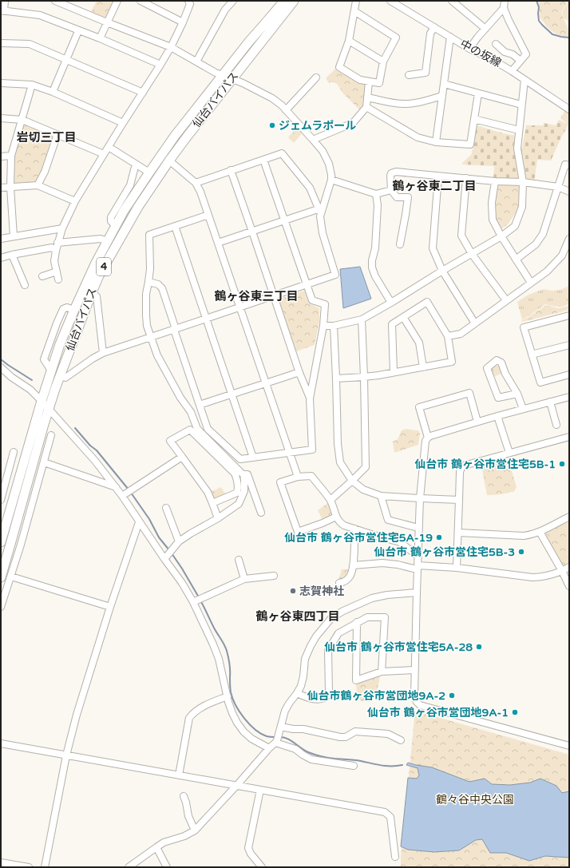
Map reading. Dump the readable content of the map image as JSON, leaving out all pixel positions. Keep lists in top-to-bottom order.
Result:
{
  "streets": {
    "highway": ["仙台バイパス", "4"],
    "street": ["中の坂線"]
  },
  "districts": [
    "岩切三丁目",
    "鶴ヶ谷東二丁目",
    "鶴ヶ谷東三丁目",
    "鶴ヶ谷東四丁目"
  ],
  "parks": ["鶴々谷中央公園"],
  "places": [
    "ジェムラポール",
    "仙台市 鶴ヶ谷市営住宅5B-1",
    "仙台市 鶴ヶ谷市営住宅5A-19",
    "仙台市 鶴ヶ谷市営住宅5B-3",
    "志賀神社",
    "仙台市 鶴ヶ谷市営住宅5A-28",
    "仙台市鶴ヶ谷市営団地9A-2",
    "仙台市 鶴ヶ谷市営団地9A-1"
  ]
}
